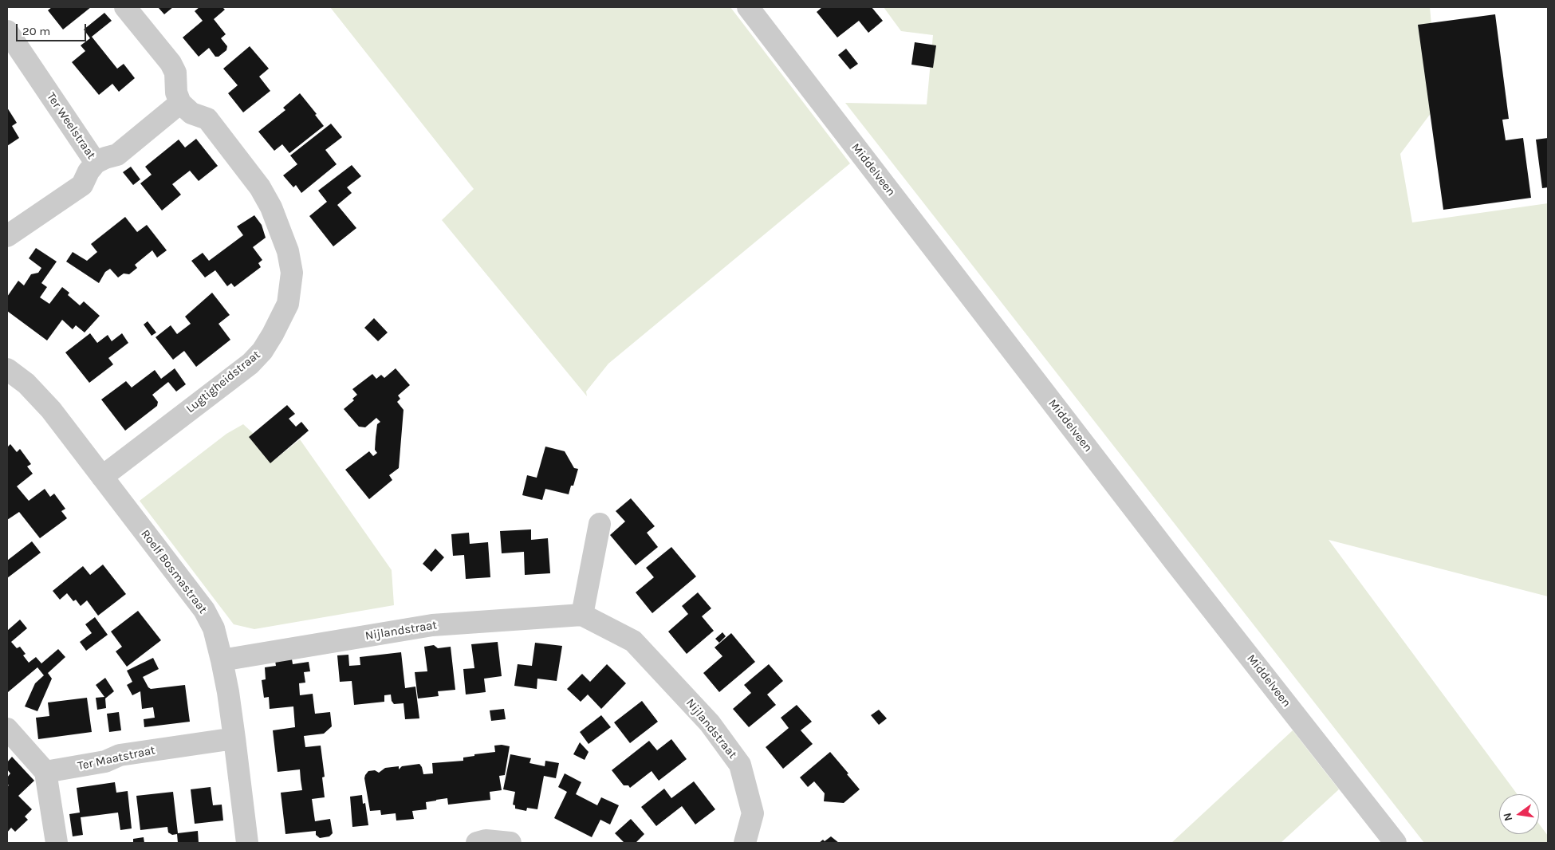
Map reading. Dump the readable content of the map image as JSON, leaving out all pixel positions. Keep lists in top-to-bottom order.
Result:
{
  "streets": {
    "street": [
      "Ter Weelstraat",
      "Middelveen",
      "Lugtigheidstraat",
      "Roelf Bosmastraat",
      "Nijlandstraat",
      "Ter Maatstraat"
    ]
  },
  "crossings": [
    ["Lugtigheidstraat", "Roelf Bosmastraat"],
    ["Roelf Bosmastraat", "Nijlandstraat"],
    ["Roelf Bosmastraat", "Ter Maatstraat"]
  ],
  "scale_bar": "20 m",
  "north": "left"
}
